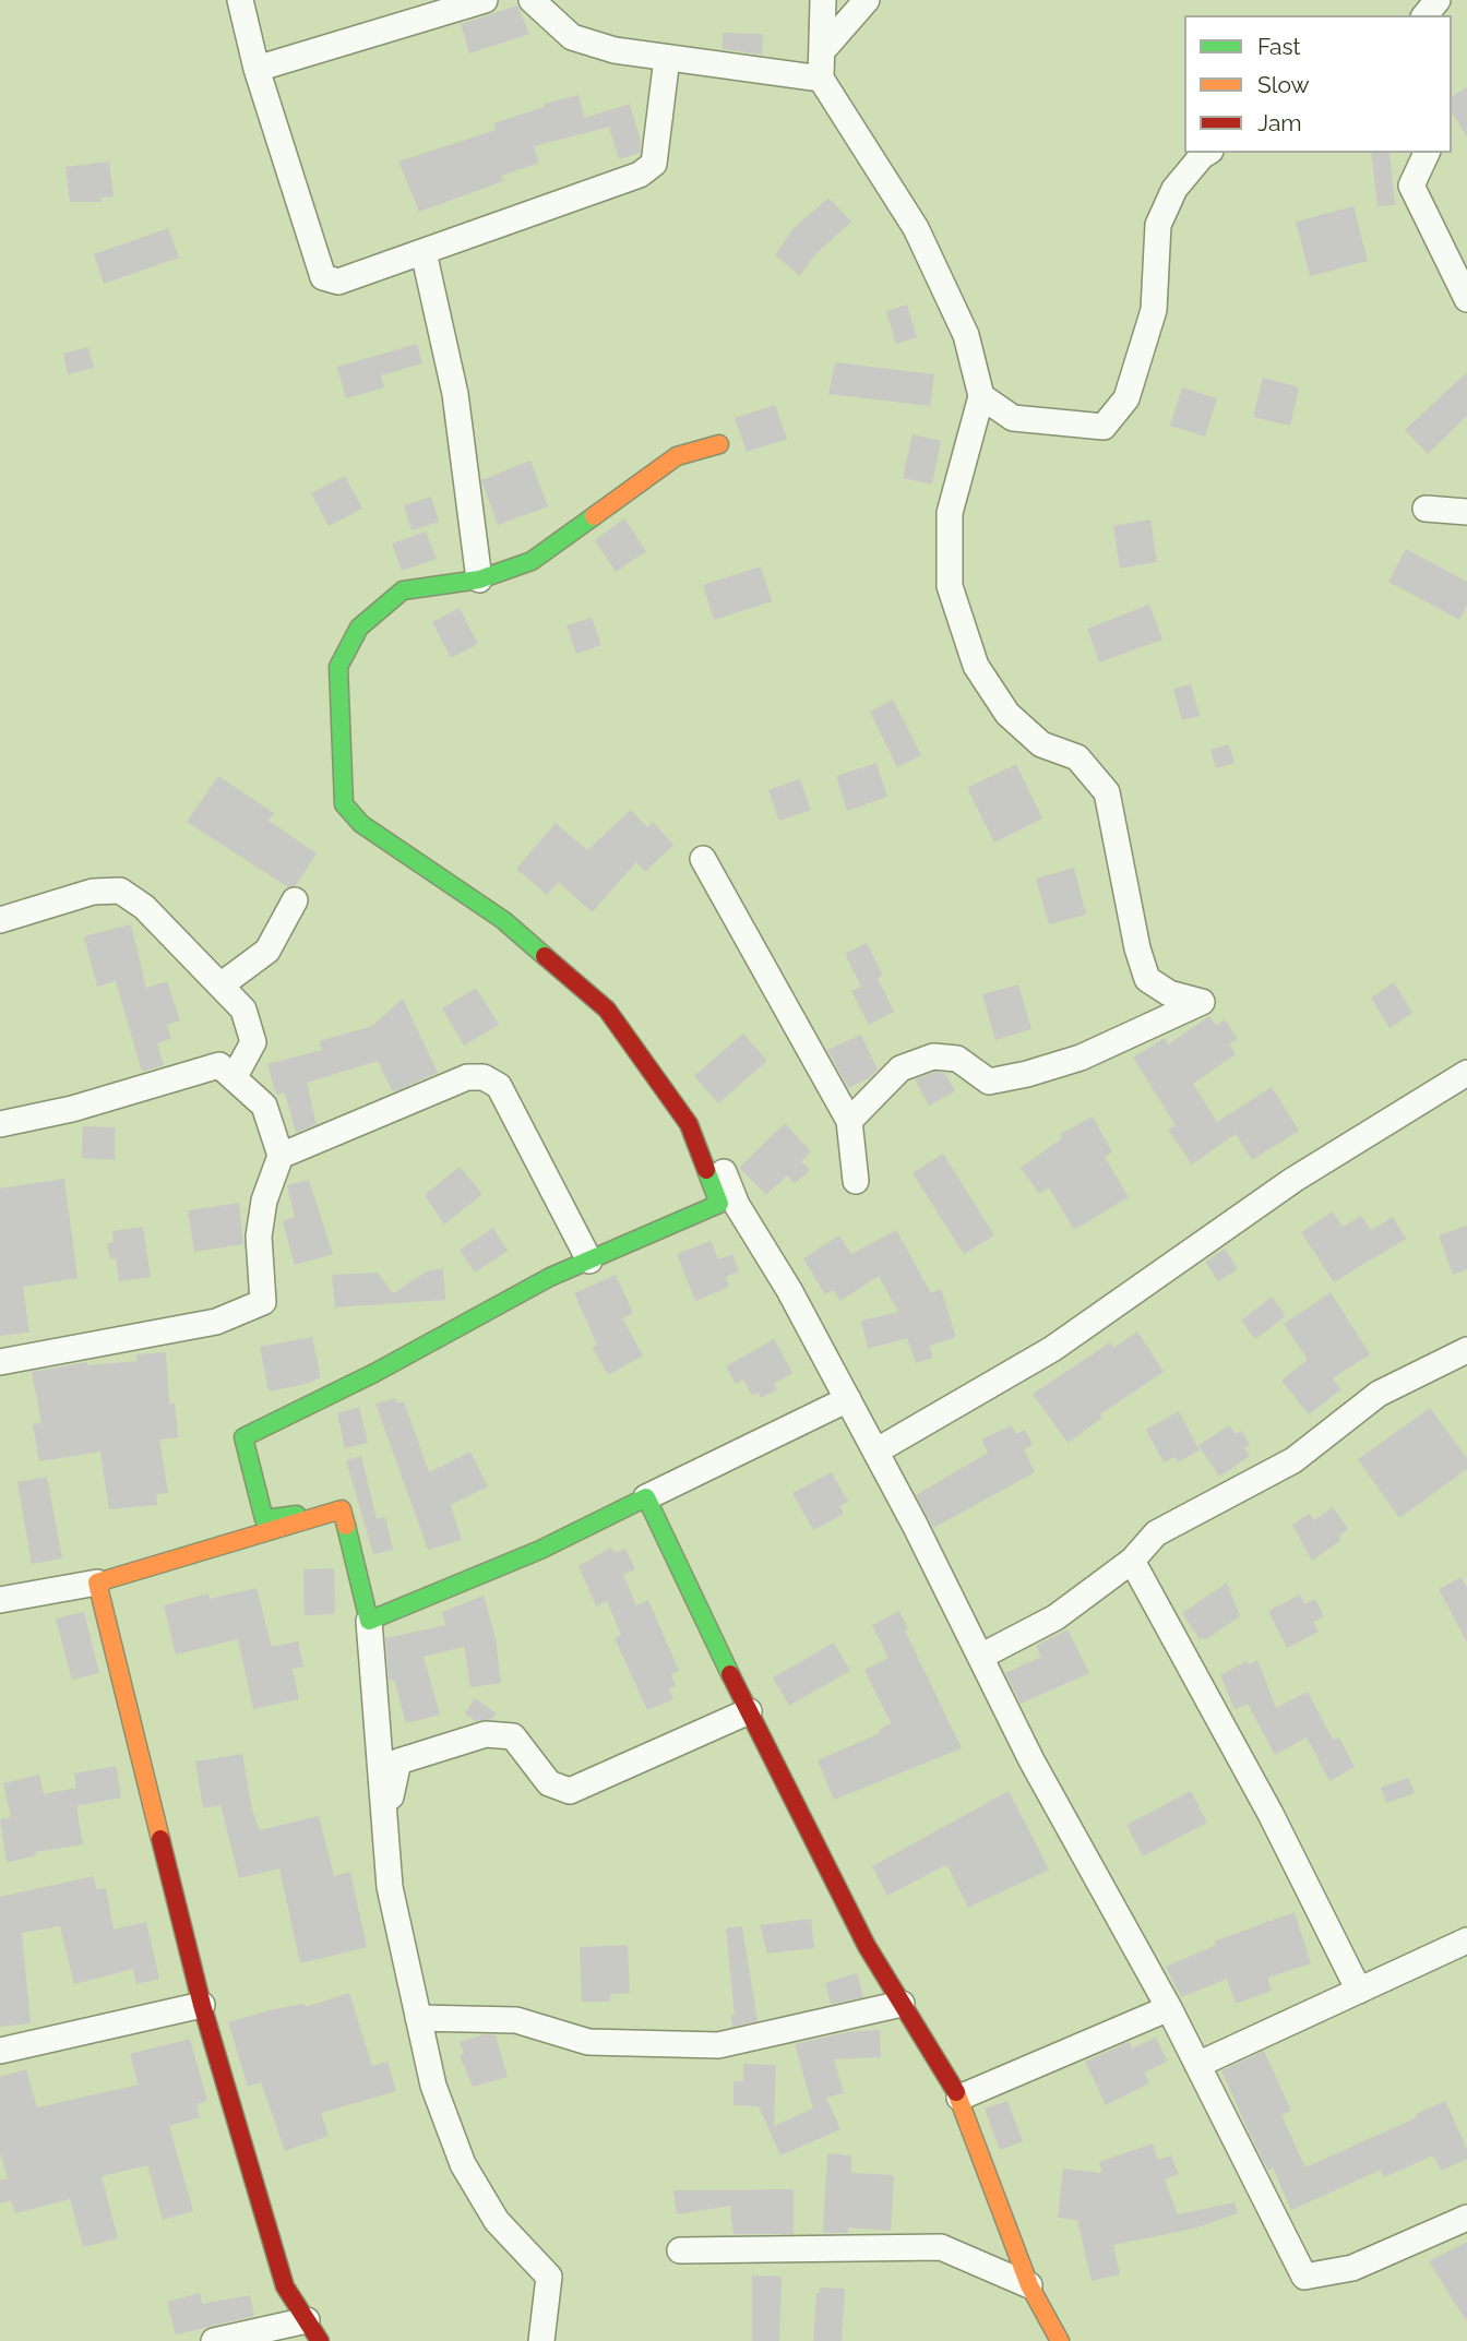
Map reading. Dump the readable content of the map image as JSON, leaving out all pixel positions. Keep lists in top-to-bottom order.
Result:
{
  "legend": ["Fast", "Slow", "Jam"]
}
